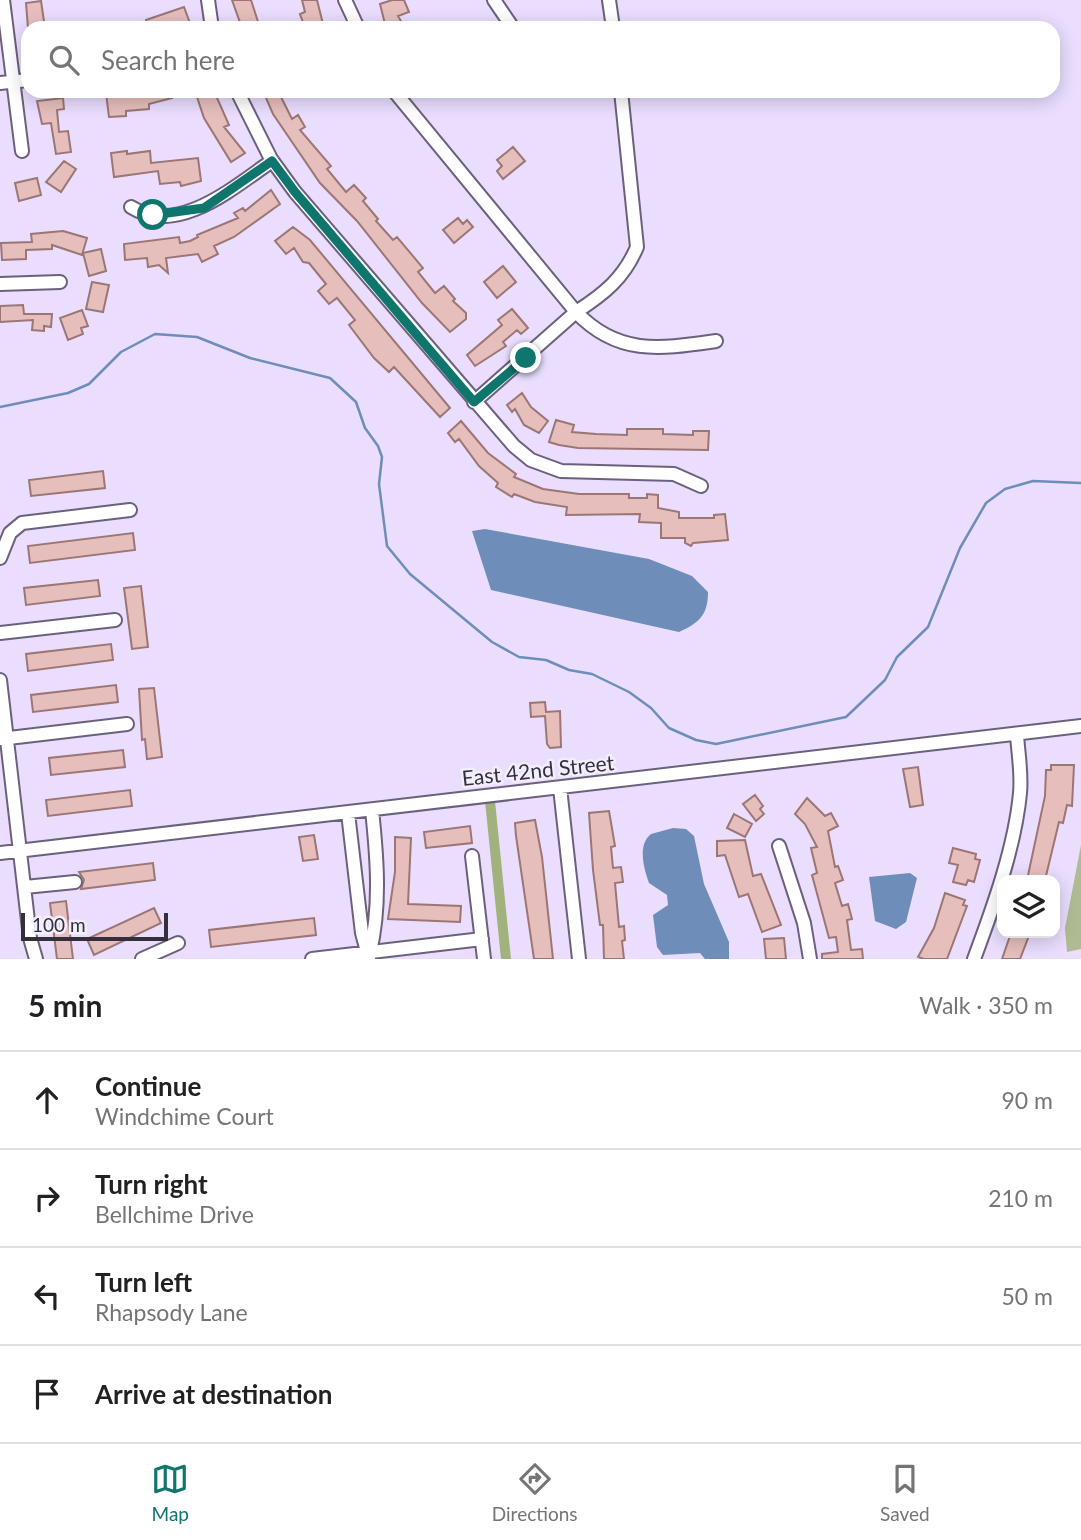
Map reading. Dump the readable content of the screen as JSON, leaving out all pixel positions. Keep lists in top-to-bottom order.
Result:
{
  "streets": {
    "street": ["East 42nd Street"]
  },
  "scale_bar": "100 m",
  "page": {
    "search": "Search here",
    "scale": "100 m",
    "heading": ["5 min", "Walk · 350 m"],
    "list": [
      ["Continue", "Windchime Court", "90 m"],
      ["Turn right", "Bellchime Drive", "210 m"],
      ["Turn left", "Rhapsody Lane", "50 m"],
      "Arrive at destination"
    ],
    "nav": ["Map", "Directions", "Saved"]
  }
}
